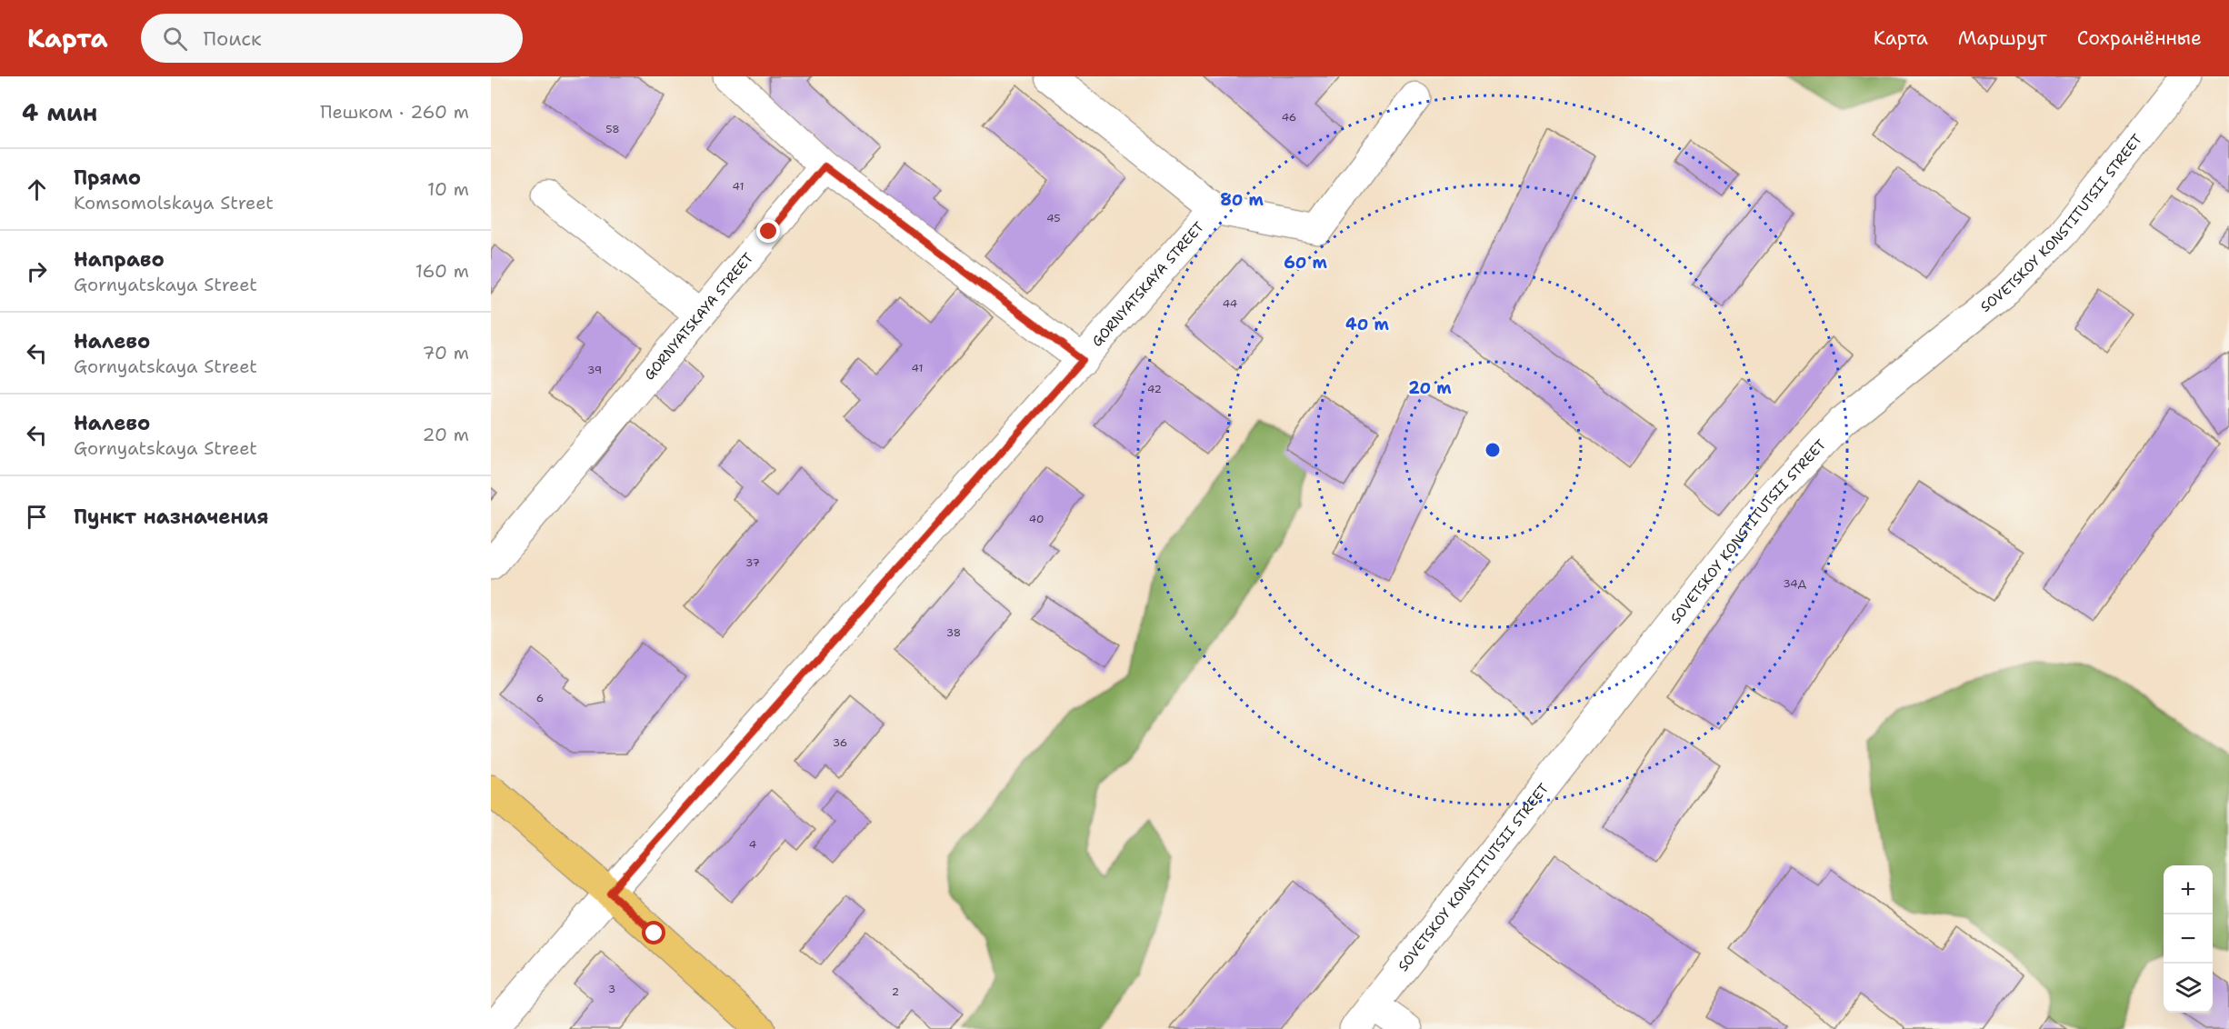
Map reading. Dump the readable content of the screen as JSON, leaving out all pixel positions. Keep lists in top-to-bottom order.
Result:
{
  "streets": {
    "street": ["SOVETSKOY KONSTITUTSII STREET", "GORNYATSKAYA STREET"]
  },
  "house_numbers": [
    "46",
    "58",
    "41",
    "45",
    "44",
    "41",
    "39",
    "42",
    "40",
    "37",
    "34Д",
    "38",
    "6",
    "36",
    "4",
    "3",
    "2"
  ],
  "page": {
    "header": "Карта",
    "search": "Поиск",
    "nav": ["Карта", "Маршрут", "Сохранённые"],
    "heading": ["4 мин", "Пешком · 260 m"],
    "list": [
      ["Прямо", "Komsomolskaya Street", "10 m"],
      ["Направо", "Gornyatskaya Street", "160 m"],
      ["Налево", "Gornyatskaya Street", "70 m"],
      ["Налево", "Gornyatskaya Street", "20 m"],
      "Пункт назначения"
    ],
    "map_buttons": ["+", "−"]
  },
  "rings": [
    "80 m",
    "60 m",
    "40 m",
    "20 m"
  ]
}
